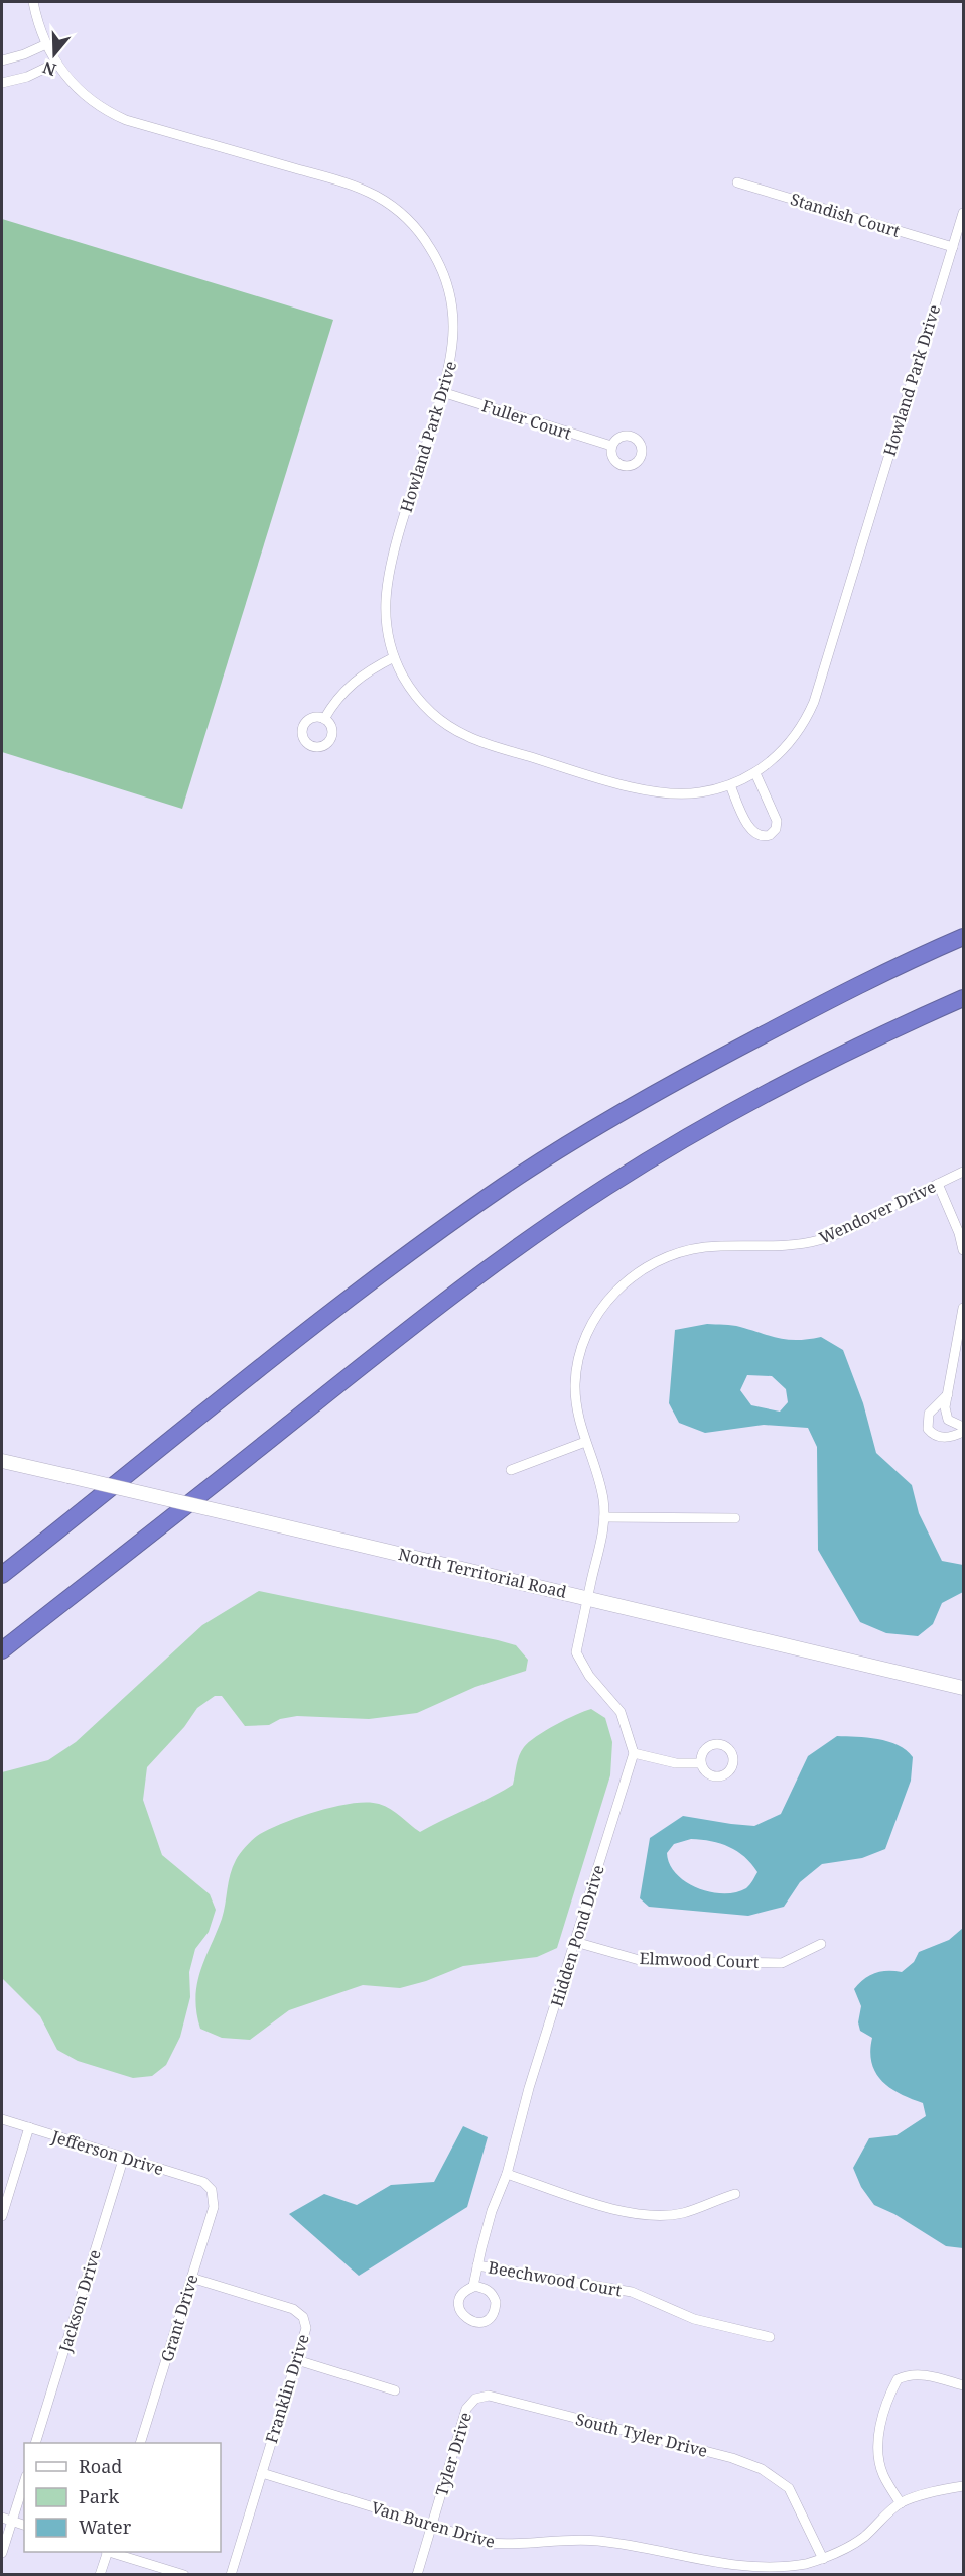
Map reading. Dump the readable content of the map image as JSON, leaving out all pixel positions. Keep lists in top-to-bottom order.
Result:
{
  "streets": {
    "main road": ["North Territorial Road"],
    "street": [
      "Standish Court",
      "Howland Park Drive",
      "Fuller Court",
      "Wendover Drive",
      "Hidden Pond Drive",
      "Elmwood Court",
      "Jefferson Drive",
      "Beechwood Court",
      "Jackson Drive",
      "Grant Drive",
      "Franklin Drive",
      "South Tyler Drive",
      "Tyler Drive",
      "Van Buren Drive"
    ]
  },
  "crossings": [
    ["Standish Court", "Howland Park Drive"],
    ["Howland Park Drive", "Fuller Court"],
    ["Wendover Drive", "North Territorial Road"],
    ["Hidden Pond Drive", "Elmwood Court"],
    ["Hidden Pond Drive", "Beechwood Court"],
    ["Jefferson Drive", "Jackson Drive"],
    ["Jefferson Drive", "Grant Drive"],
    ["Grant Drive", "Franklin Drive"],
    ["Franklin Drive", "Van Buren Drive"],
    ["South Tyler Drive", "Tyler Drive"],
    ["South Tyler Drive", "Van Buren Drive"],
    ["Tyler Drive", "Van Buren Drive"]
  ],
  "legend": ["Road", "Park", "Water"],
  "north": "bottom"
}
